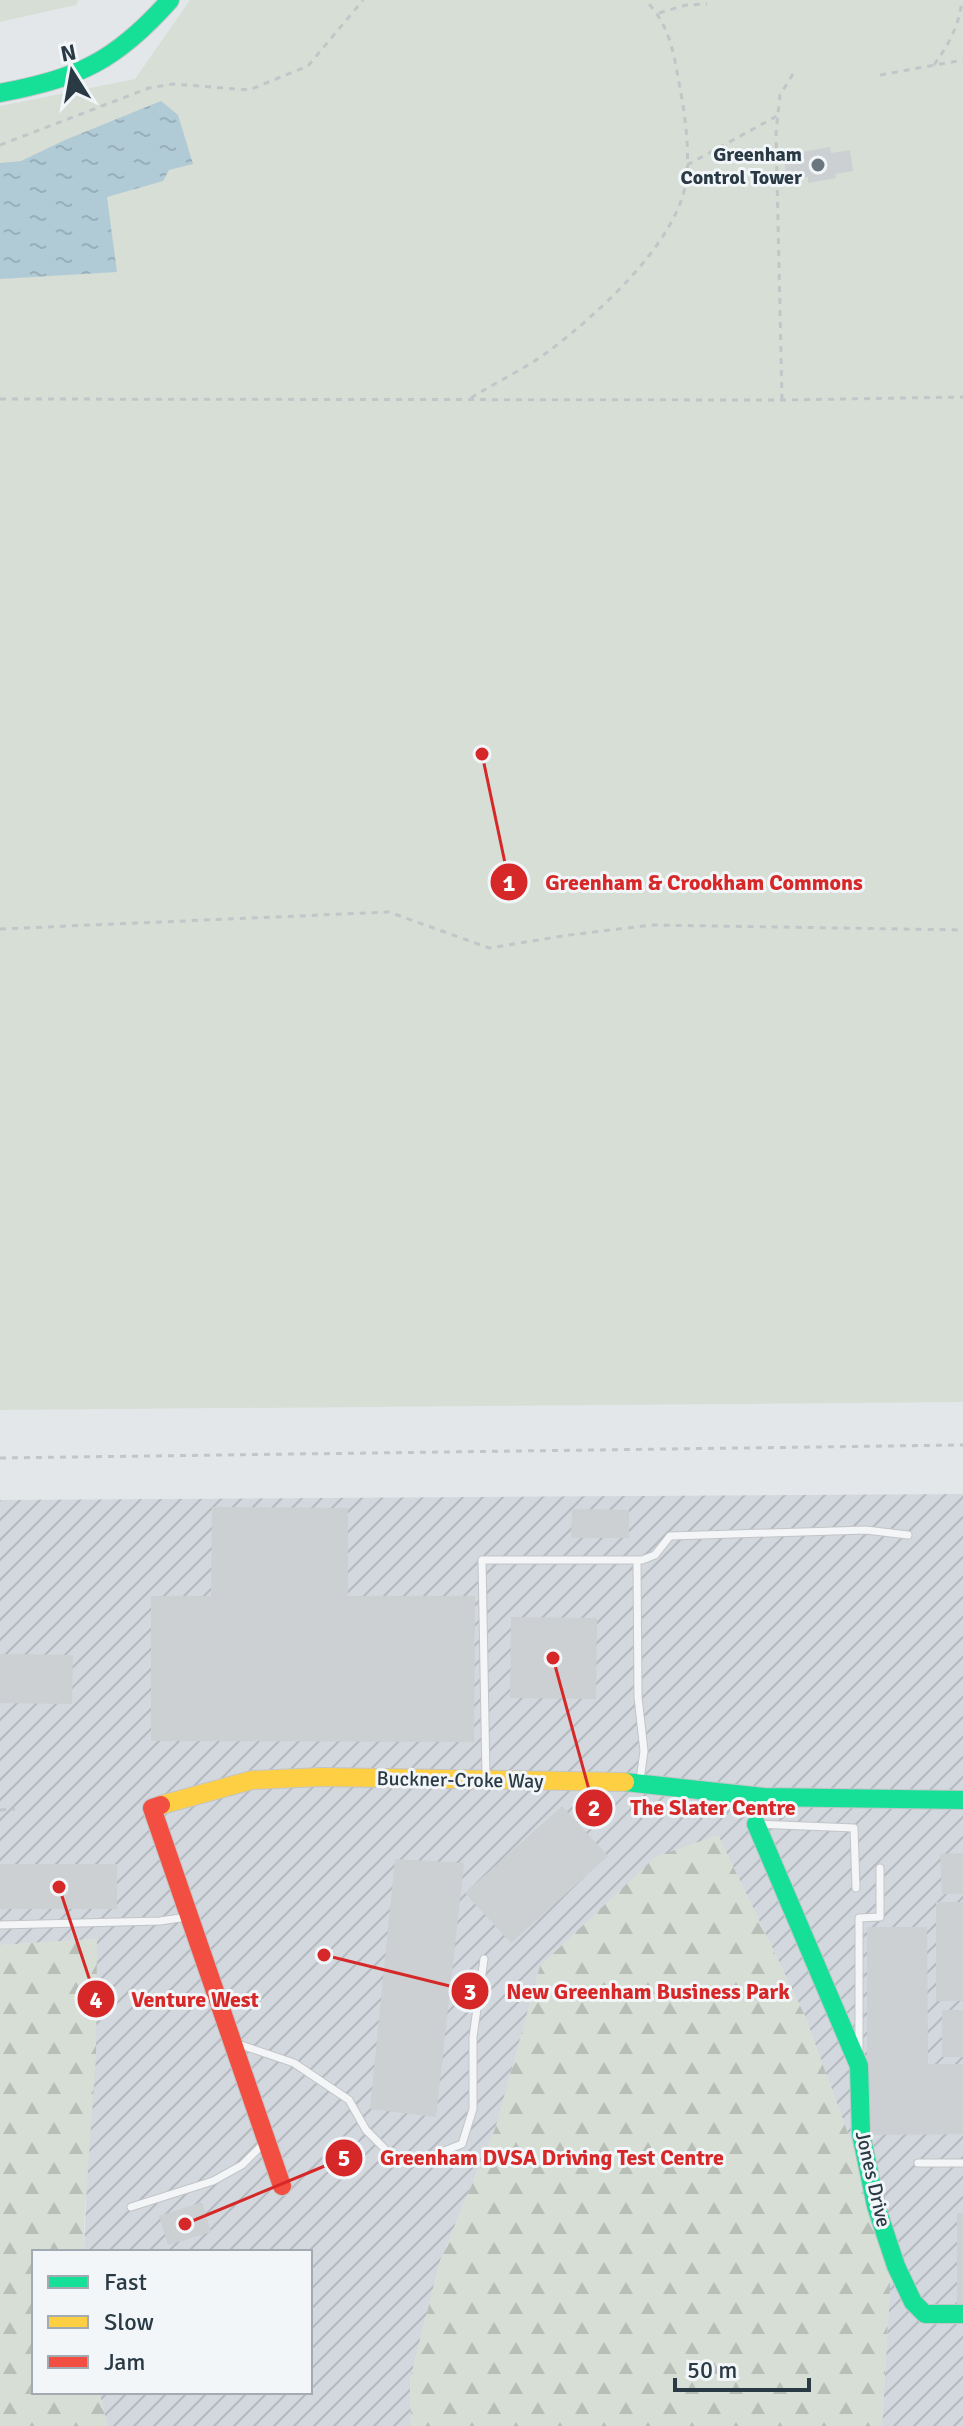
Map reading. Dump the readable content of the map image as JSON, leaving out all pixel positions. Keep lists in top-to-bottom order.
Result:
{
  "streets": {
    "street": ["Buckner-Croke Way", "Jones Drive"]
  },
  "places": [
    "Greenham Control Tower",
    "Greenham & Crookham Commons",
    "The Slater Centre",
    "Venture West",
    "New Greenham Business Park",
    "Greenham DVSA Driving Test Centre"
  ],
  "legend": ["Fast", "Slow", "Jam"],
  "scale_bar": "50 m",
  "north": "top"
}
